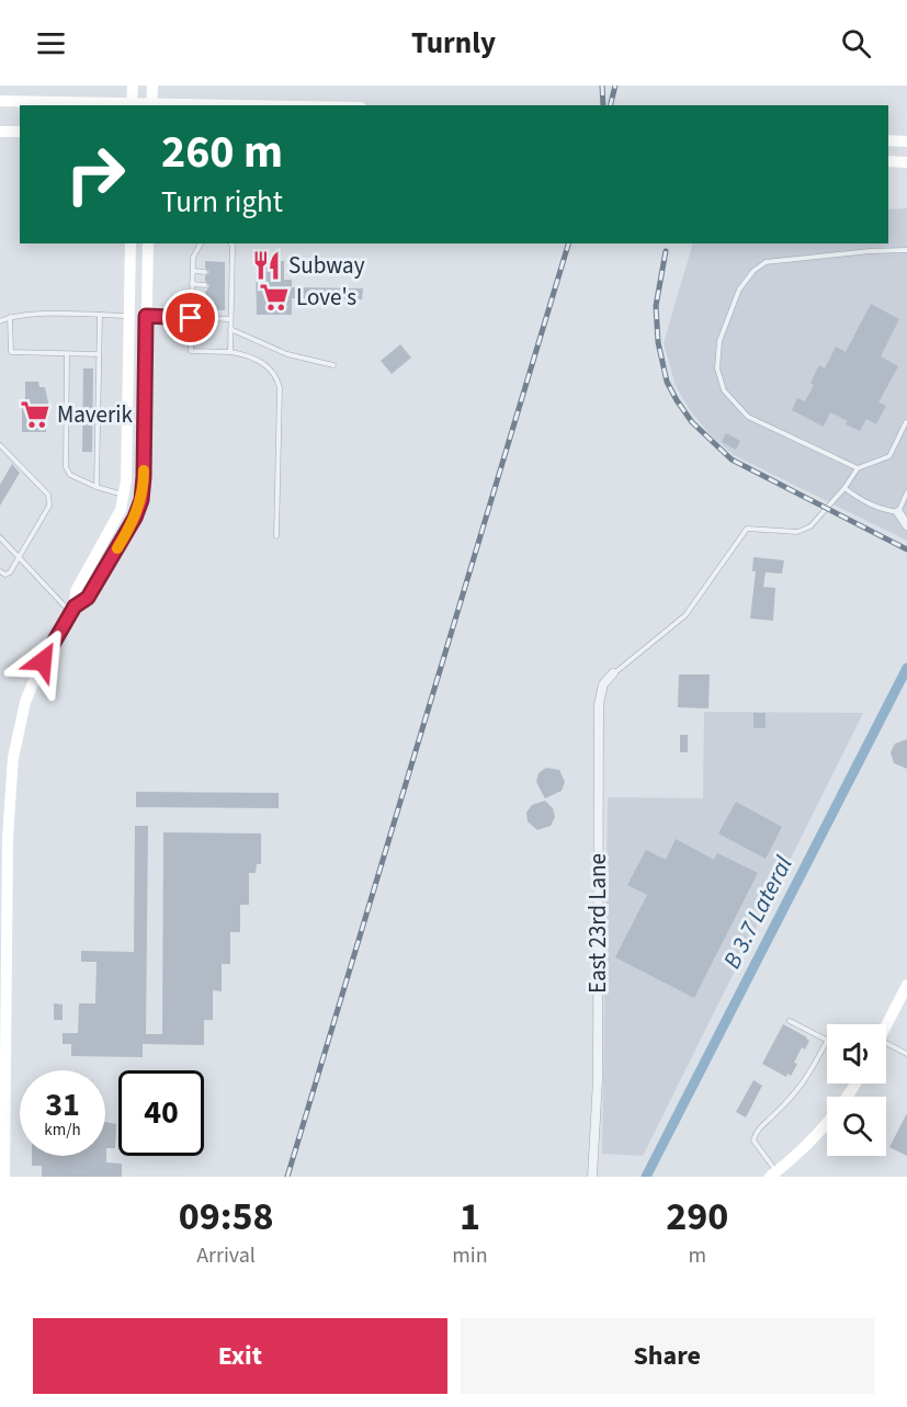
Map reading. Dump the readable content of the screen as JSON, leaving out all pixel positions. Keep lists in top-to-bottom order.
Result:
{
  "streets": {
    "street": ["East 23rd Lane"]
  },
  "water": ["B 3.7 Lateral"],
  "places": {
    "restaurant": ["Subway"],
    "supermarket": ["Love's", "Maverik"]
  },
  "page": {
    "header": "Turnly",
    "turn": ["260 m", "Turn right"],
    "speed": "31 km/h",
    "limit": "40",
    "eta": [
      "09:58",
      "Arrival",
      "1",
      "min",
      "290",
      "m"
    ],
    "buttons": ["Exit", "Share"]
  }
}
